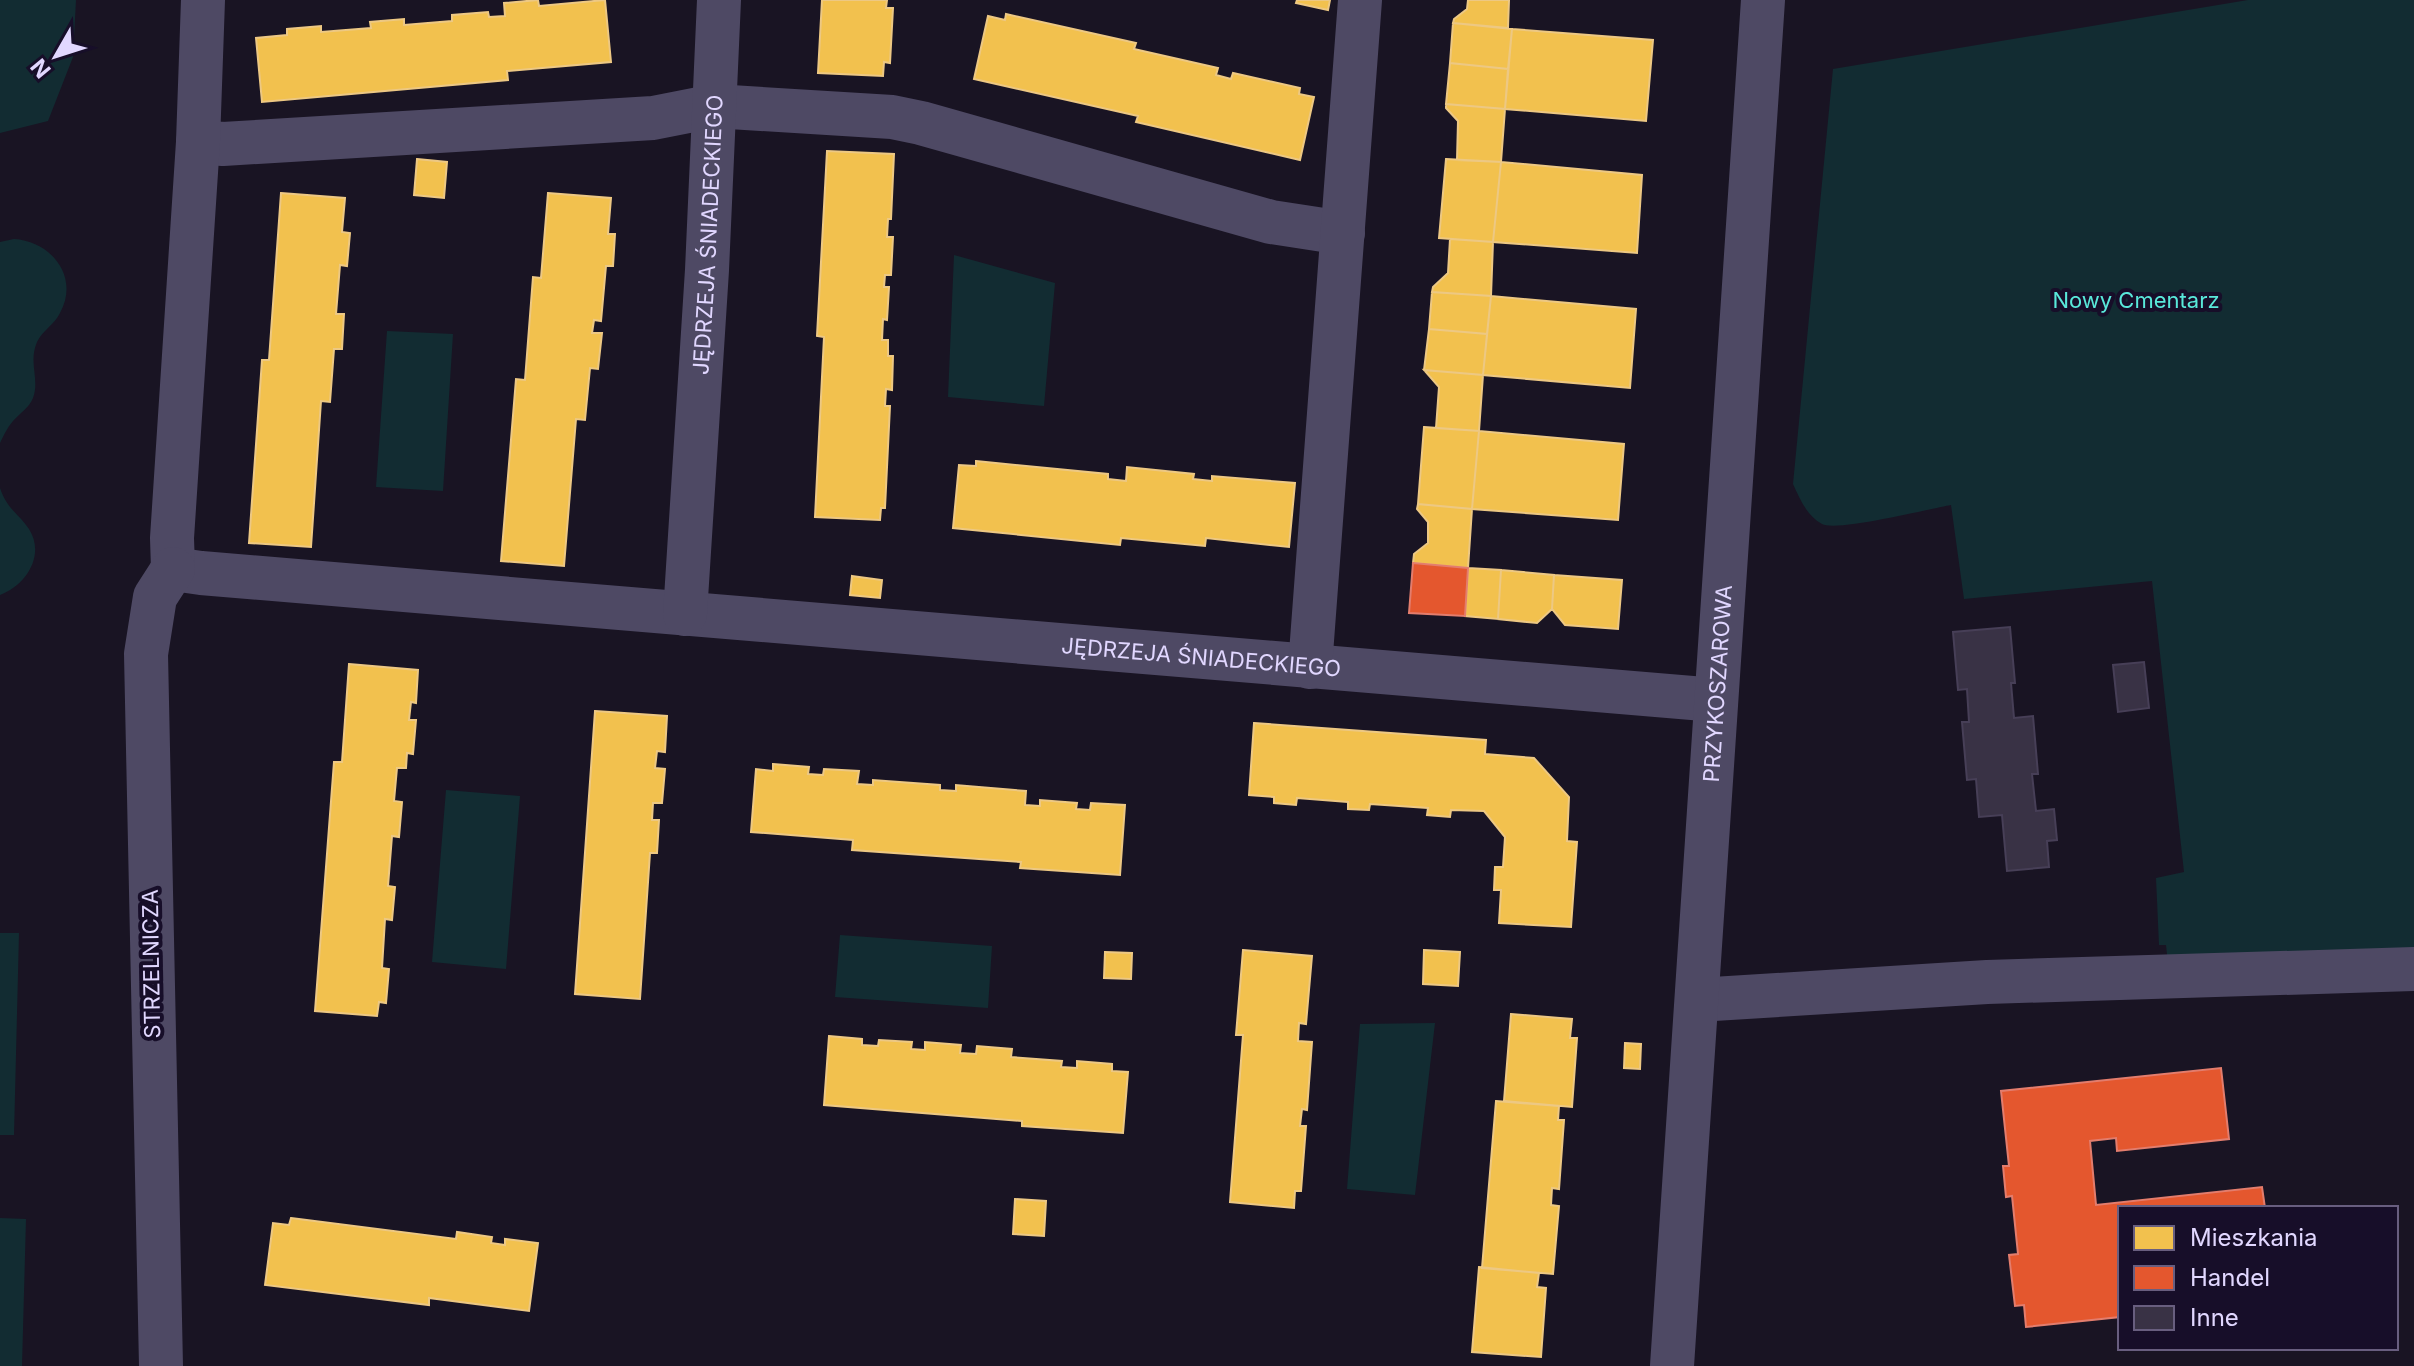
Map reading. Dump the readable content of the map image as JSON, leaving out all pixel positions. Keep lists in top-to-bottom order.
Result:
{
  "streets": {
    "street": ["JĘDRZEJA ŚNIADECKIEGO", "PRZYKOSZAROWA", "STRZELNICZA"]
  },
  "crossings": [
    ["JĘDRZEJA ŚNIADECKIEGO", "PRZYKOSZAROWA"],
    ["JĘDRZEJA ŚNIADECKIEGO", "STRZELNICZA"]
  ],
  "parks": ["Nowy Cmentarz"],
  "legend": ["Mieszkania", "Handel", "Inne"],
  "north": "bottom left"
}
